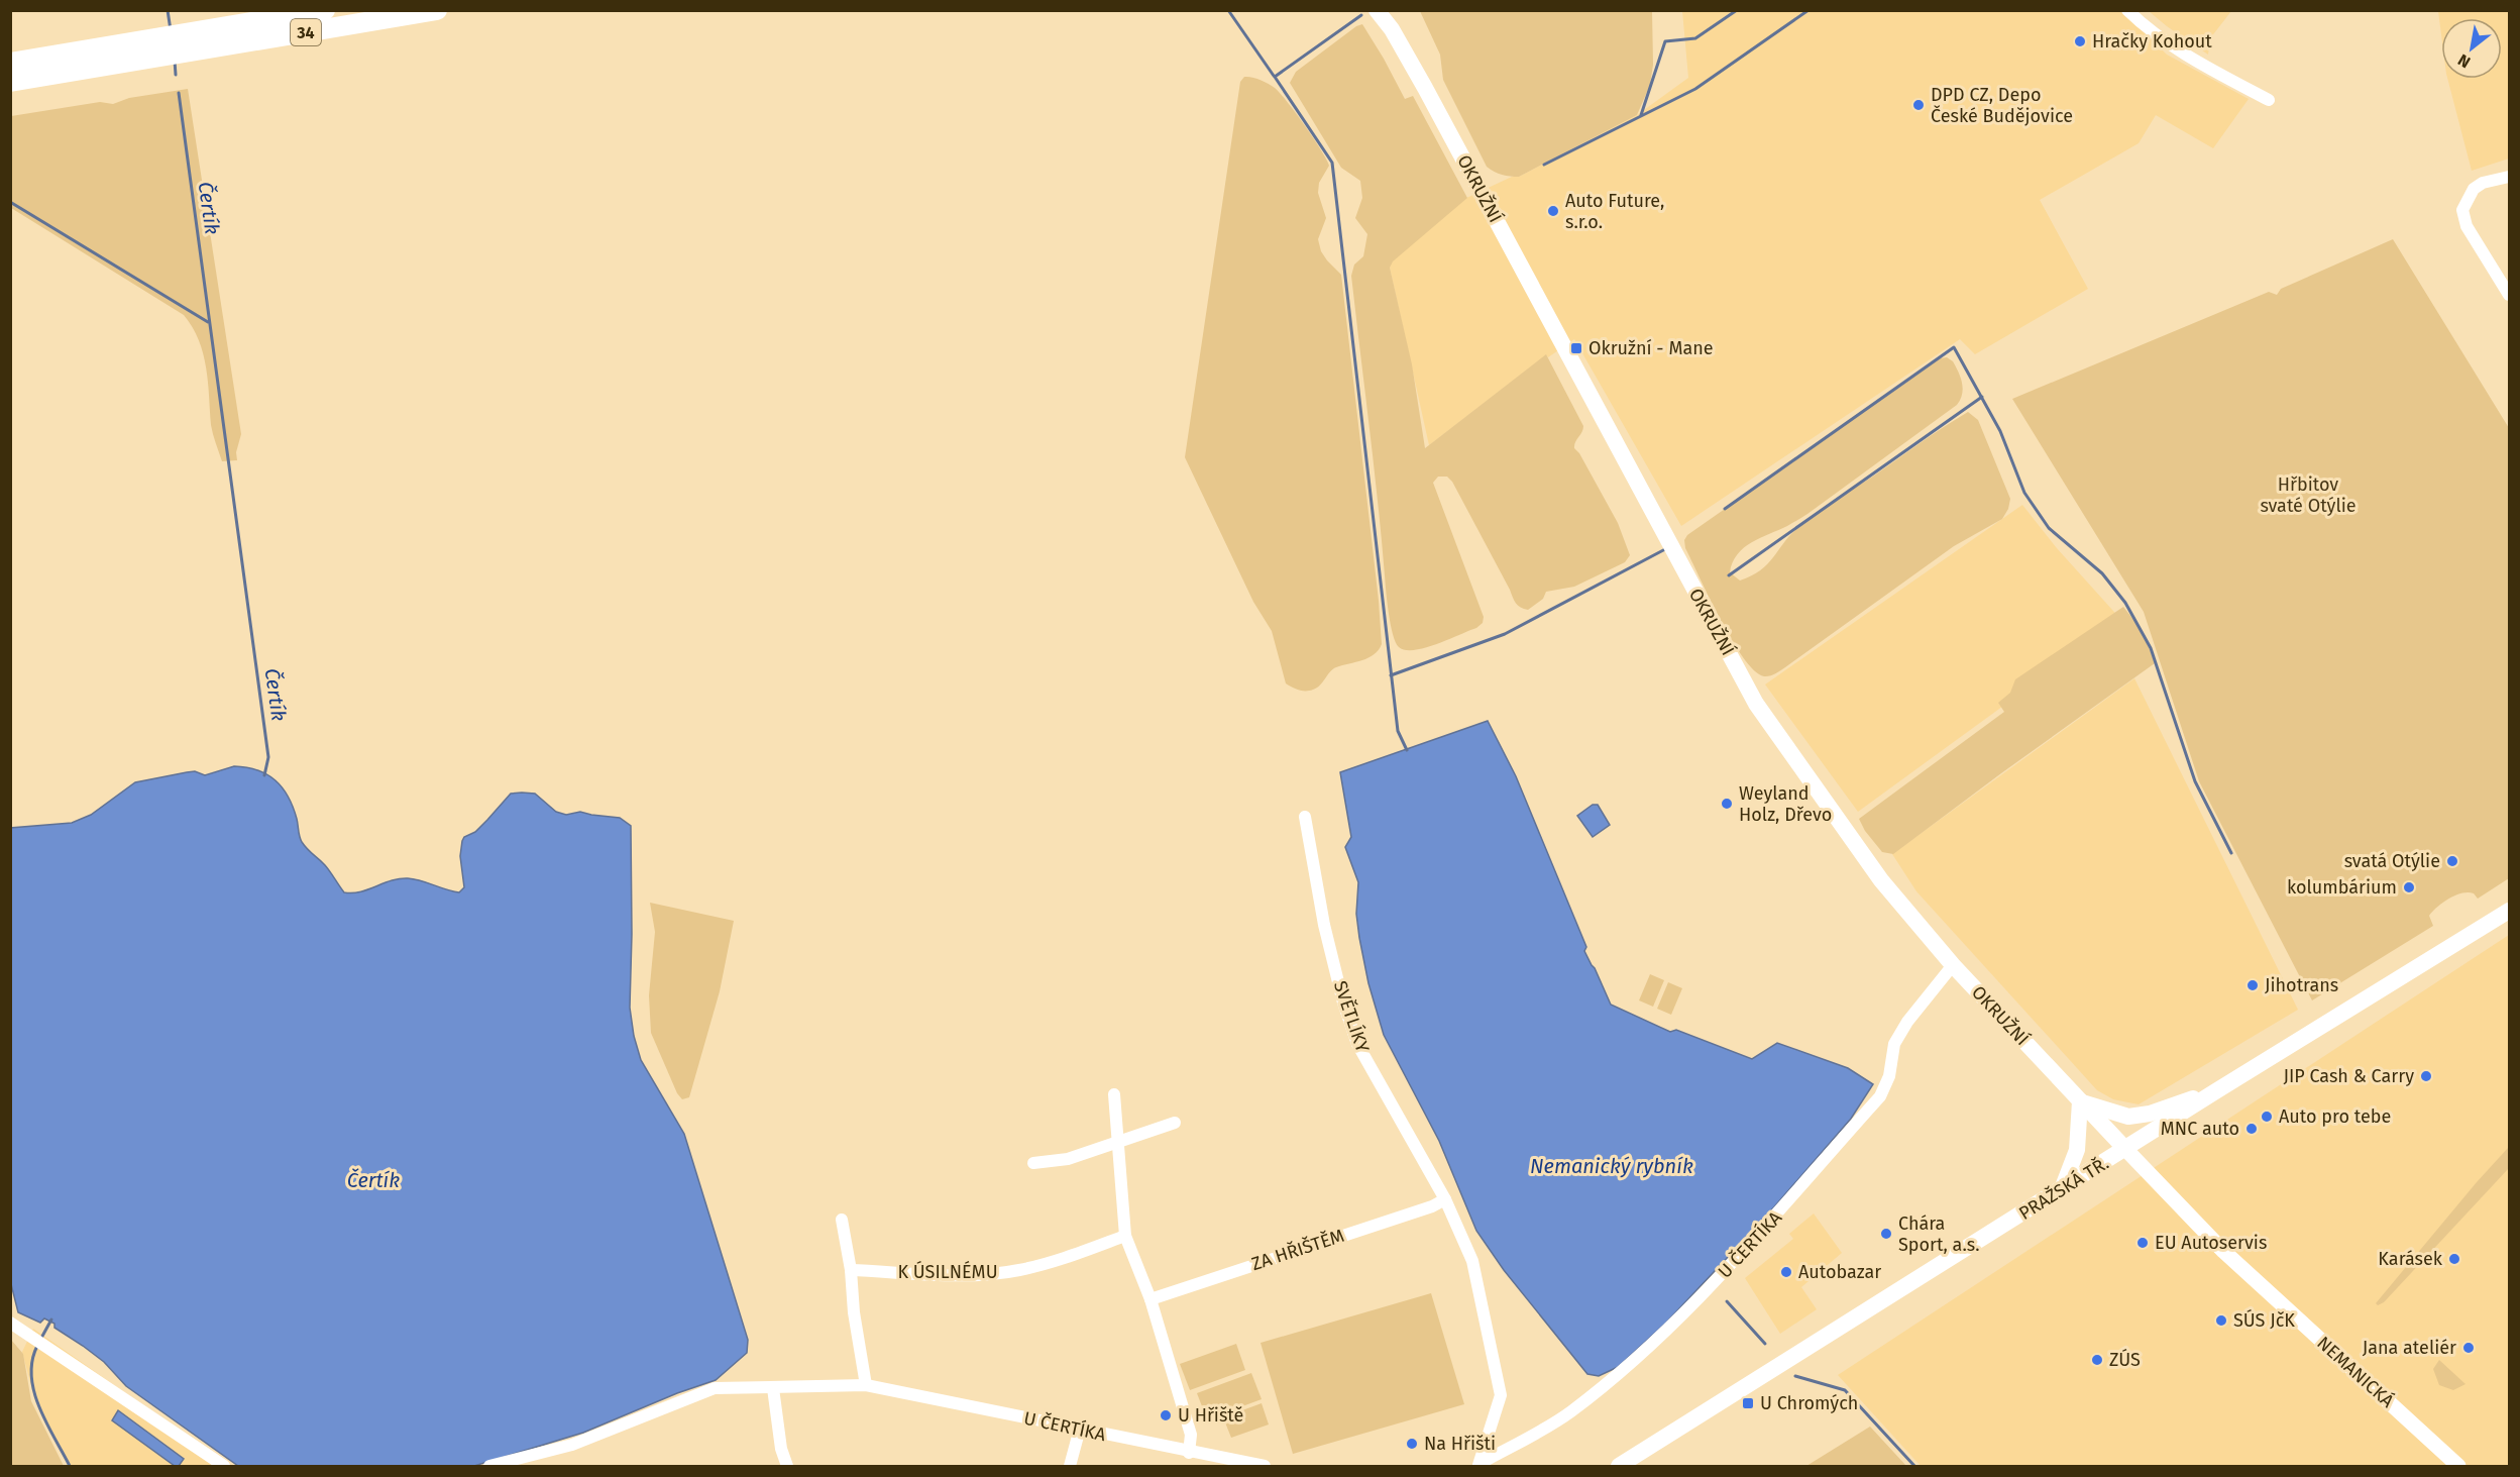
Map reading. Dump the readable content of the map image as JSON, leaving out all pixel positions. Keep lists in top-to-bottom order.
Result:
{
  "streets": {
    "highway": ["34"],
    "main road": ["OKRUŽNÍ", "PRAŽSKÁ TŘ."],
    "street": [
      "SVĚTLÍKY",
      "U ČERTÍKA",
      "ZA HŘIŠTĚM",
      "K ÚSILNÉMU",
      "NEMANICKÁ"
    ]
  },
  "crossings": [
    ["OKRUŽNÍ", "PRAŽSKÁ TŘ."],
    ["OKRUŽNÍ", "U ČERTÍKA"],
    ["OKRUŽNÍ", "NEMANICKÁ"],
    ["SVĚTLÍKY", "U ČERTÍKA"],
    ["SVĚTLÍKY", "ZA HŘIŠTĚM"],
    ["PRAŽSKÁ TŘ.", "NEMANICKÁ"],
    ["U ČERTÍKA", "ZA HŘIŠTĚM"]
  ],
  "water": ["Čertík", "Nemanický rybník"],
  "parks": ["Hřbitov svaté Otýlie"],
  "places": {
    "other": [
      "Hračky Kohout",
      "DPD CZ, Depo České Budějovice",
      "Auto Future, s.r.o.",
      "Weyland Holz, Dřevo",
      "svatá Otýlie",
      "kolumbárium",
      "Jihotrans",
      "JIP Cash & Carry",
      "Auto pro tebe",
      "MNC auto",
      "Chára Sport, a.s.",
      "EU Autoservis",
      "Karásek",
      "Autobazar",
      "SÚS JčK",
      "Jana ateliér",
      "ZÚS",
      "U Hřiště",
      "Na Hřišti"
    ],
    "transit": ["Okružní - Mane", "U Chromých"]
  },
  "north": "bottom left"
}
